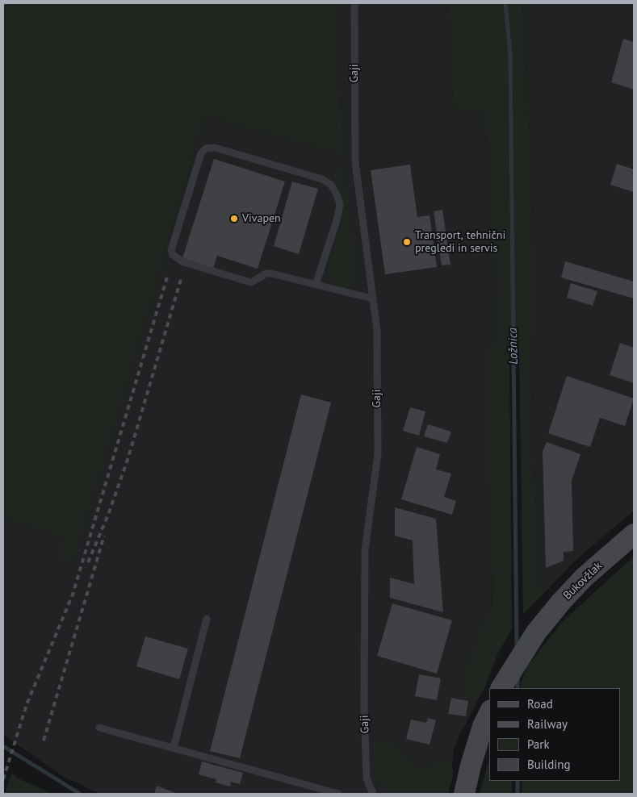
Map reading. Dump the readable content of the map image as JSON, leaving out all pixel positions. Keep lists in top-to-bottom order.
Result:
{
  "streets": {
    "street": ["Bukovžlak"],
    "lane": ["Gaji"]
  },
  "water": ["Ložnica"],
  "places": ["Vivapen", "Transport, tehnični pregledi in servis"],
  "legend": [
    "Road",
    "Railway",
    "Park",
    "Building"
  ]
}
